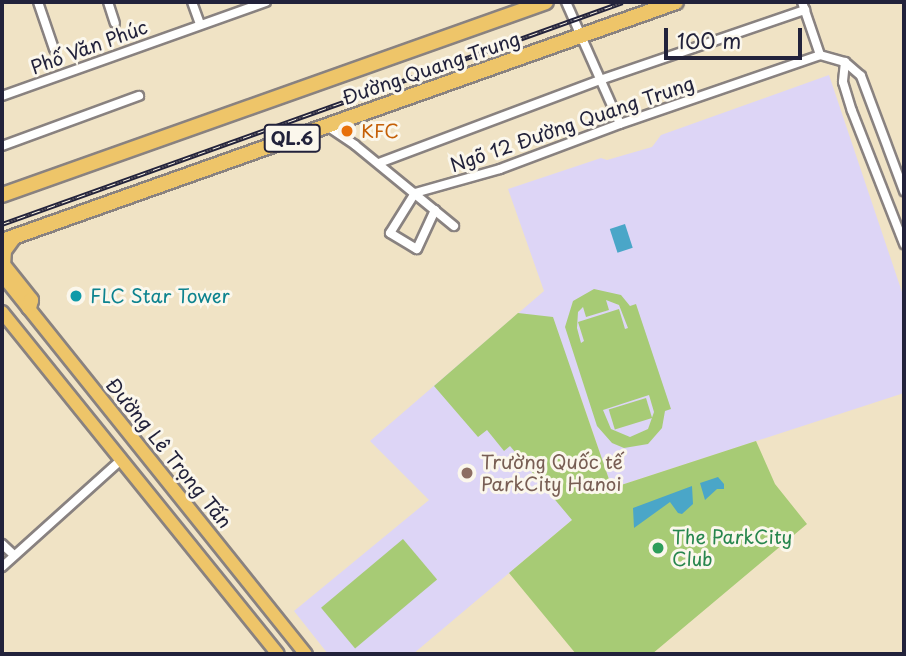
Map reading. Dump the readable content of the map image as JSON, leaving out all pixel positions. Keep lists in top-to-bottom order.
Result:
{
  "streets": {
    "highway": ["Đường Quang Trung", "QL.6"],
    "main road": ["Đường Lê Trọng Tấn"],
    "street": ["Phố Văn Phúc", "Ngõ 12 Đường Quang Trung"]
  },
  "places": [
    "KFC",
    "FLC Star Tower",
    "Trường Quốc tế ParkCity Hanoi",
    "The ParkCity Club"
  ],
  "scale_bar": "100 m"
}
